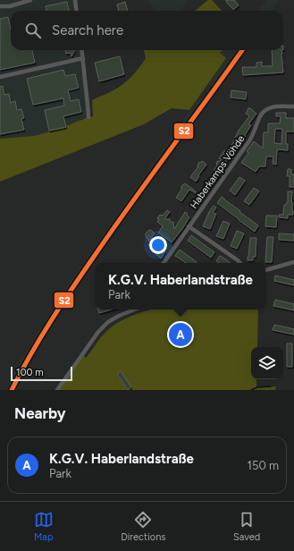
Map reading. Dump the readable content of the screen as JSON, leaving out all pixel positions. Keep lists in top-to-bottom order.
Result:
{
  "streets": {
    "street": ["Haberkamps Vöhde"]
  },
  "lines": ["transit line S2"],
  "scale_bar": "100 m",
  "page": {
    "search": "Search here",
    "popup": ["K.G.V. Haberlandstraße", "Park"],
    "pins": "A",
    "scale": "100 m",
    "heading": "Nearby",
    "list": [
      {
        "mark": "A",
        "name": "K.G.V. Haberlandstraße",
        "note": "Park",
        "value": "150 m"
      }
    ],
    "nav": ["Map", "Directions", "Saved"]
  }
}
